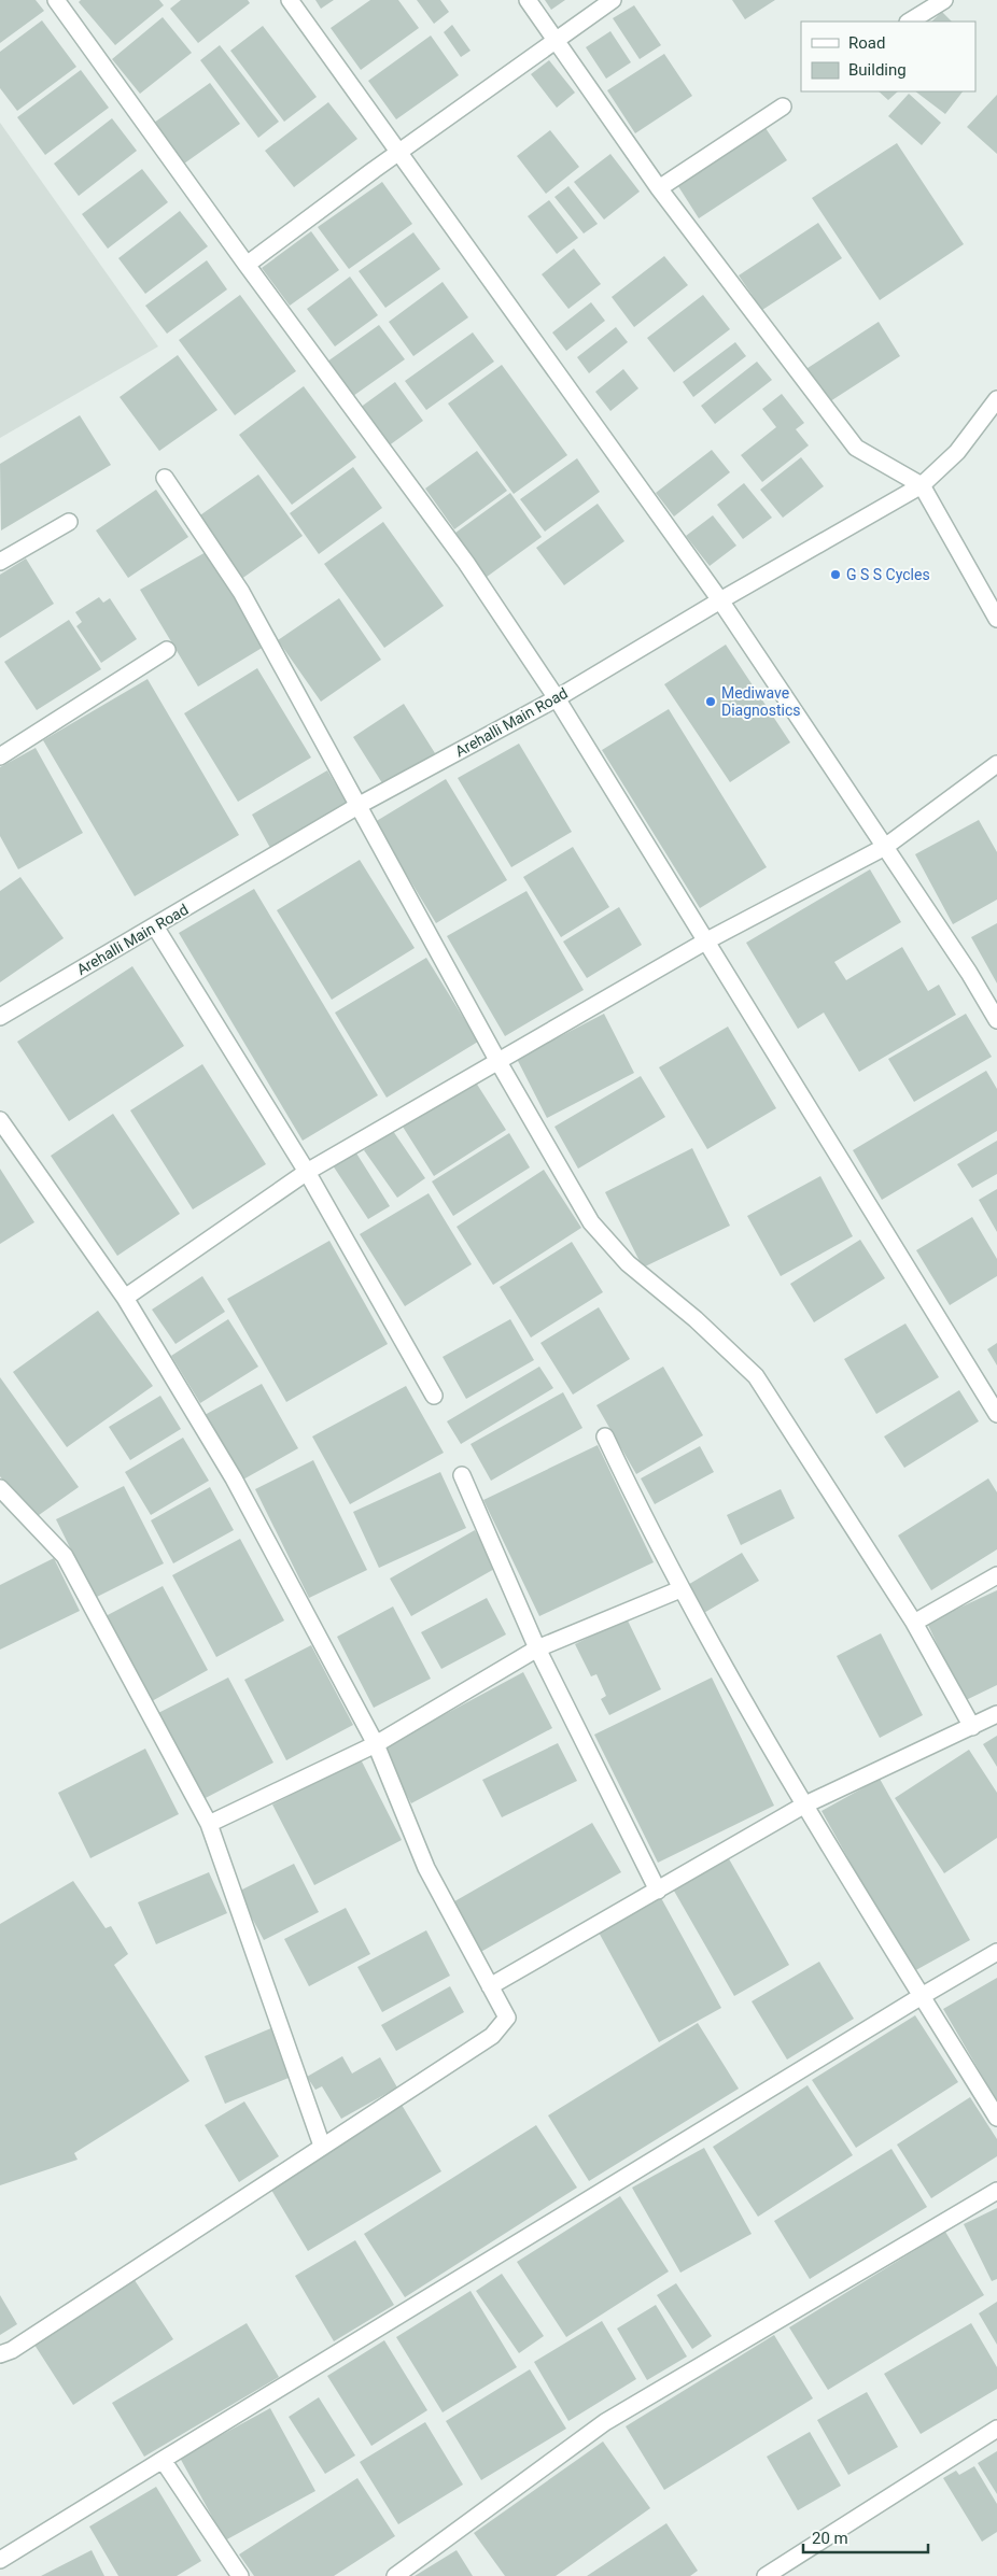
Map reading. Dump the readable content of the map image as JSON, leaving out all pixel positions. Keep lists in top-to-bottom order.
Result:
{
  "streets": {
    "street": ["Arehalli Main Road"]
  },
  "places": ["G S S Cycles", "Mediwave Diagnostics"],
  "legend": ["Road", "Building"],
  "scale_bar": "20 m"
}
